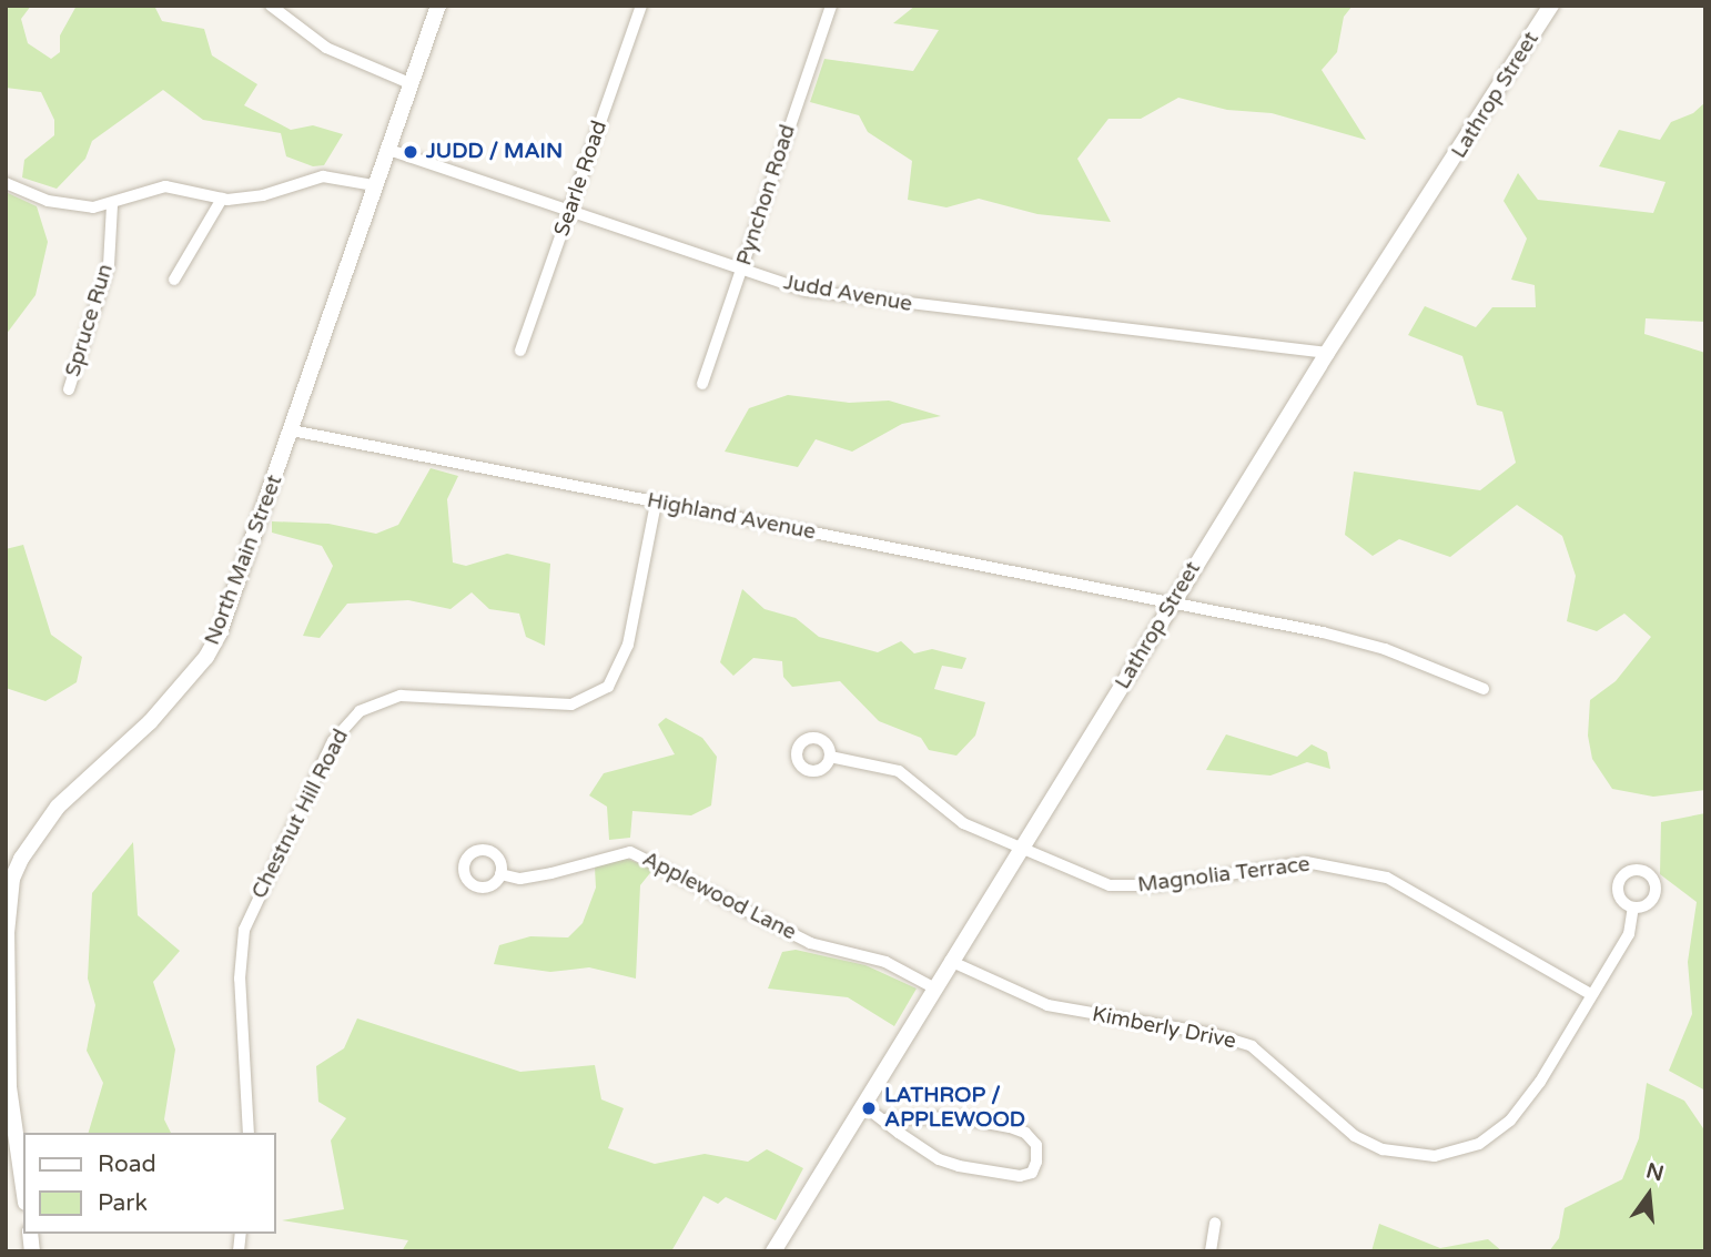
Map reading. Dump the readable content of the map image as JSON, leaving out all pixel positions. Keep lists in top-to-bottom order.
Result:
{
  "streets": {
    "street": [
      "Lathrop Street",
      "Searle Road",
      "Pynchon Road",
      "Judd Avenue",
      "Spruce Run",
      "Highland Avenue",
      "North Main Street",
      "Chestnut Hill Road",
      "Magnolia Terrace",
      "Applewood Lane",
      "Kimberly Drive"
    ]
  },
  "crossings": [
    ["Lathrop Street", "Judd Avenue"],
    ["Lathrop Street", "Highland Avenue"],
    ["Lathrop Street", "Magnolia Terrace"],
    ["Lathrop Street", "Applewood Lane"],
    ["Lathrop Street", "Kimberly Drive"],
    ["Searle Road", "Judd Avenue"],
    ["Pynchon Road", "Judd Avenue"],
    ["Judd Avenue", "North Main Street"],
    ["Highland Avenue", "North Main Street"],
    ["Highland Avenue", "Chestnut Hill Road"],
    ["Magnolia Terrace", "Kimberly Drive"]
  ],
  "places": ["JUDD / MAIN", "LATHROP / APPLEWOOD"],
  "legend": ["Road", "Park"],
  "north": "top"
}
